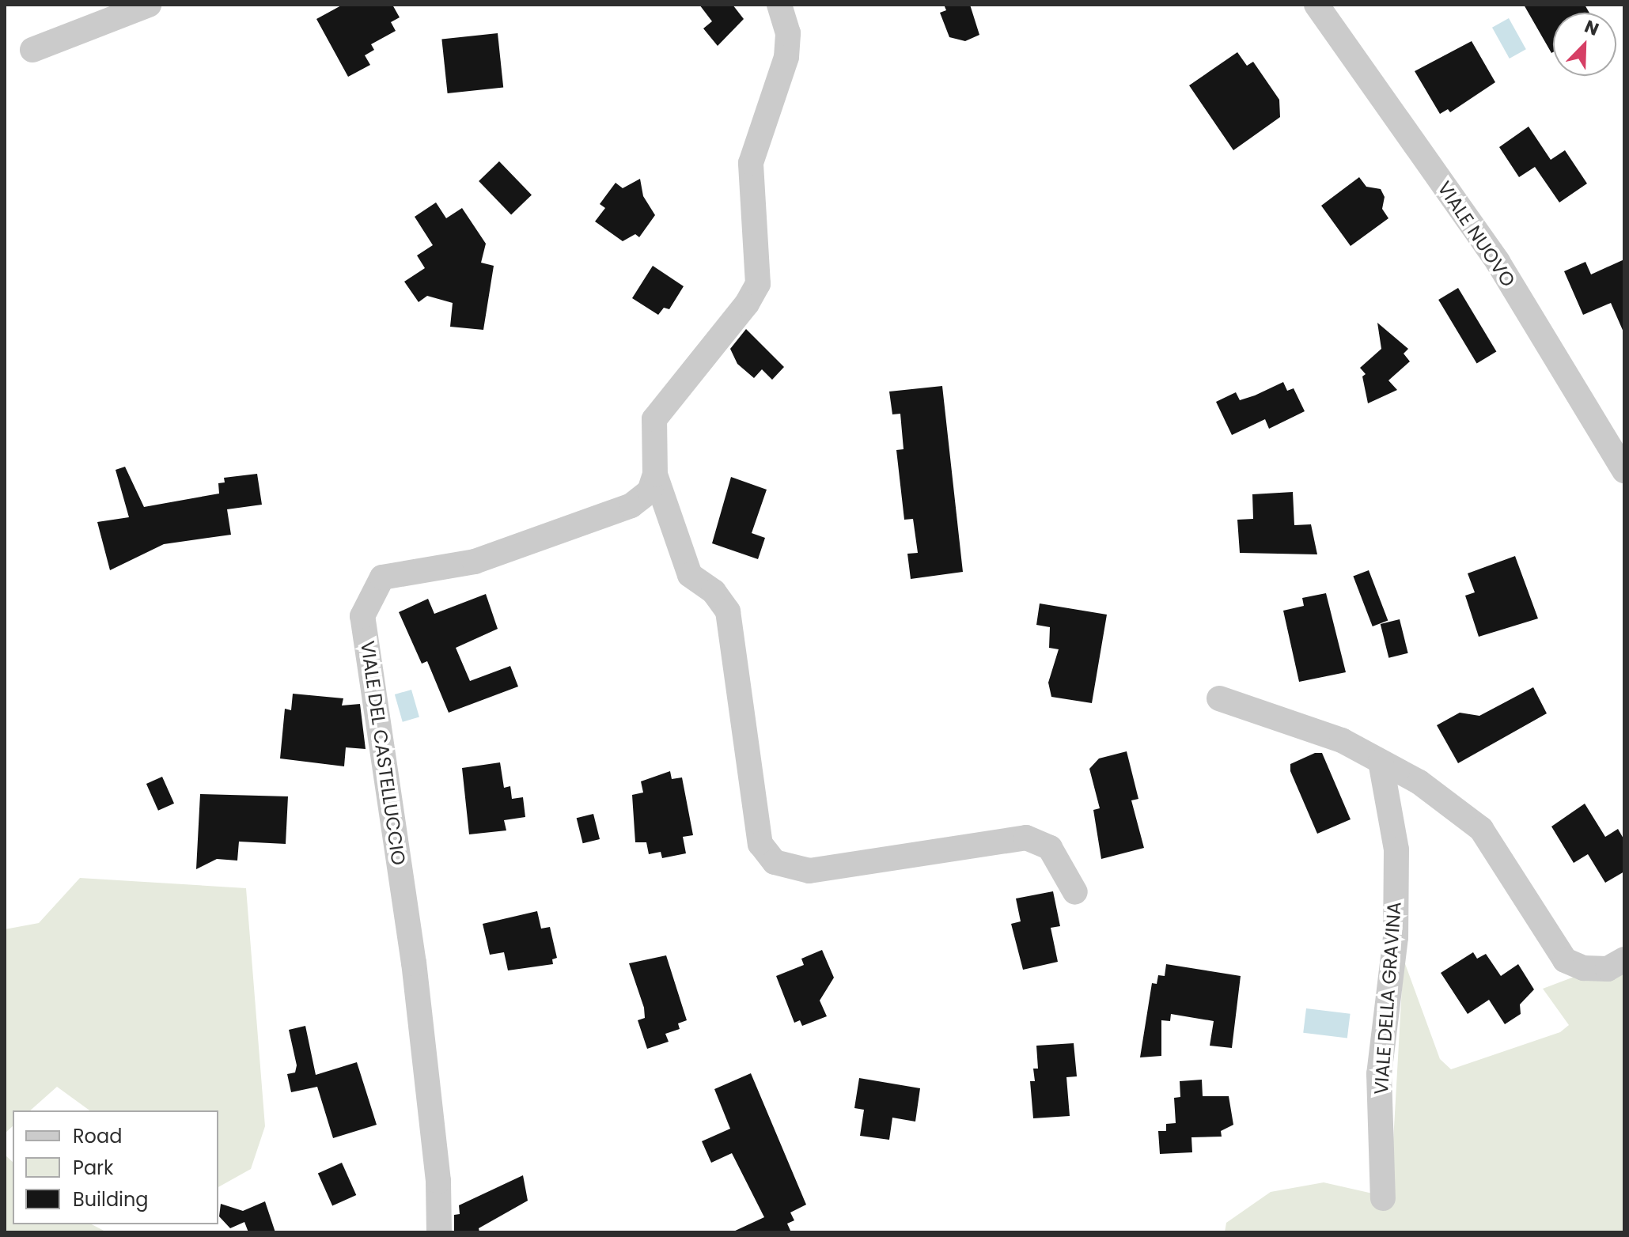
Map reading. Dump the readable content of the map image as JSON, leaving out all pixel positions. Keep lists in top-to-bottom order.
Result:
{
  "streets": {
    "street": ["VIALE NUOVO", "VIALE DEL CASTELLUCCIO", "VIALE DELLA GRAVINA"]
  },
  "legend": ["Road", "Park", "Building"],
  "north": "top right"
}
